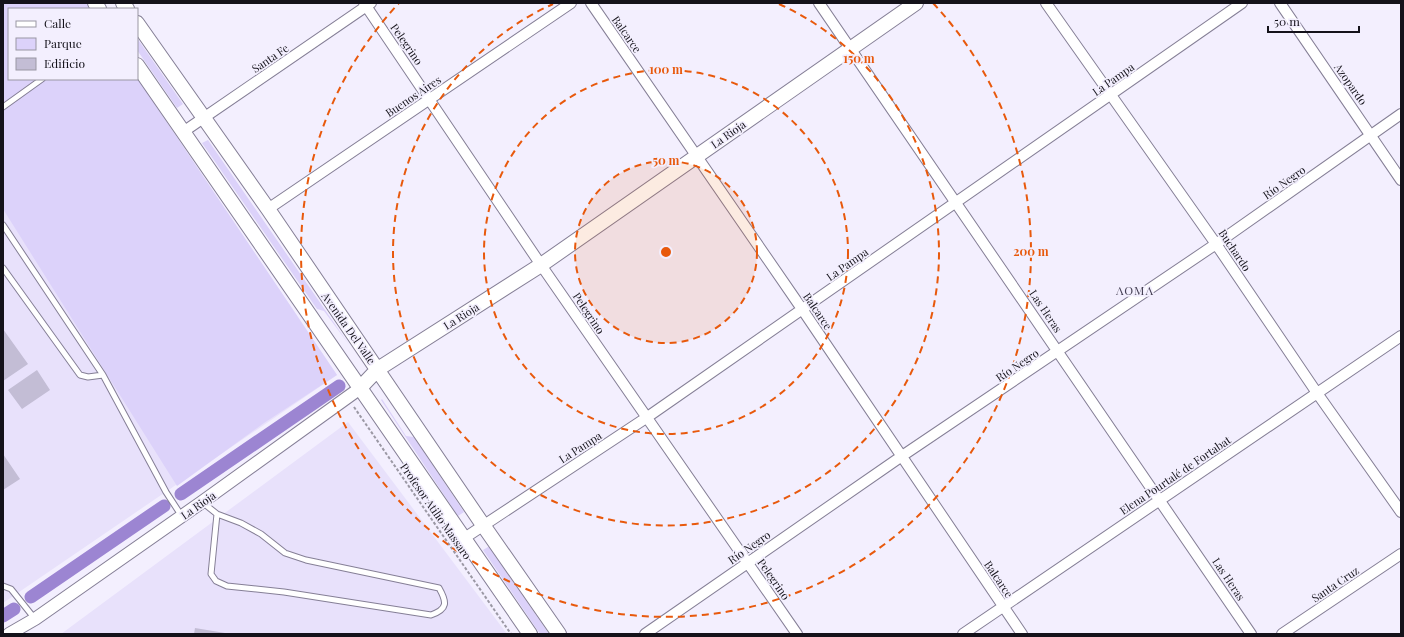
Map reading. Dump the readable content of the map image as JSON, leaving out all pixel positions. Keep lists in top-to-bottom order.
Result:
{
  "streets": {
    "main road": ["La Rioja", "Avenida Del Valle"],
    "street": [
      "Balcarce",
      "Pelegrino",
      "Santa Fe",
      "La Pampa",
      "Azopardo",
      "Buenos Aires",
      "Río Negro",
      "Buchardo",
      "Las Heras",
      "Elena Pourtalé de Fortabat",
      "Santa Cruz"
    ],
    "path": ["Profesor Atilio Massaro"]
  },
  "crossings": [
    ["Balcarce", "La Pampa"],
    ["Balcarce", "La Rioja"],
    ["Balcarce", "Río Negro"],
    ["Balcarce", "Elena Pourtalé de Fortabat"],
    ["Pelegrino", "Santa Fe"],
    ["Pelegrino", "La Pampa"],
    ["Pelegrino", "Buenos Aires"],
    ["Pelegrino", "La Rioja"],
    ["Pelegrino", "Río Negro"],
    ["Santa Fe", "Avenida Del Valle"],
    ["La Pampa", "Buchardo"],
    ["La Pampa", "Las Heras"],
    ["La Pampa", "Avenida Del Valle"],
    ["Azopardo", "Río Negro"],
    ["Buenos Aires", "Avenida Del Valle"],
    ["La Rioja", "Las Heras"],
    ["La Rioja", "Avenida Del Valle"],
    ["La Rioja", "Profesor Atilio Massaro"],
    ["Río Negro", "Buchardo"],
    ["Río Negro", "Las Heras"],
    ["Buchardo", "Elena Pourtalé de Fortabat"],
    ["Las Heras", "Elena Pourtalé de Fortabat"]
  ],
  "districts": ["AOMA"],
  "legend": ["Calle", "Parque", "Edificio"],
  "scale_bar": "50 m",
  "rings": [
    "150 m",
    "100 m",
    "50 m",
    "200 m"
  ]
}
